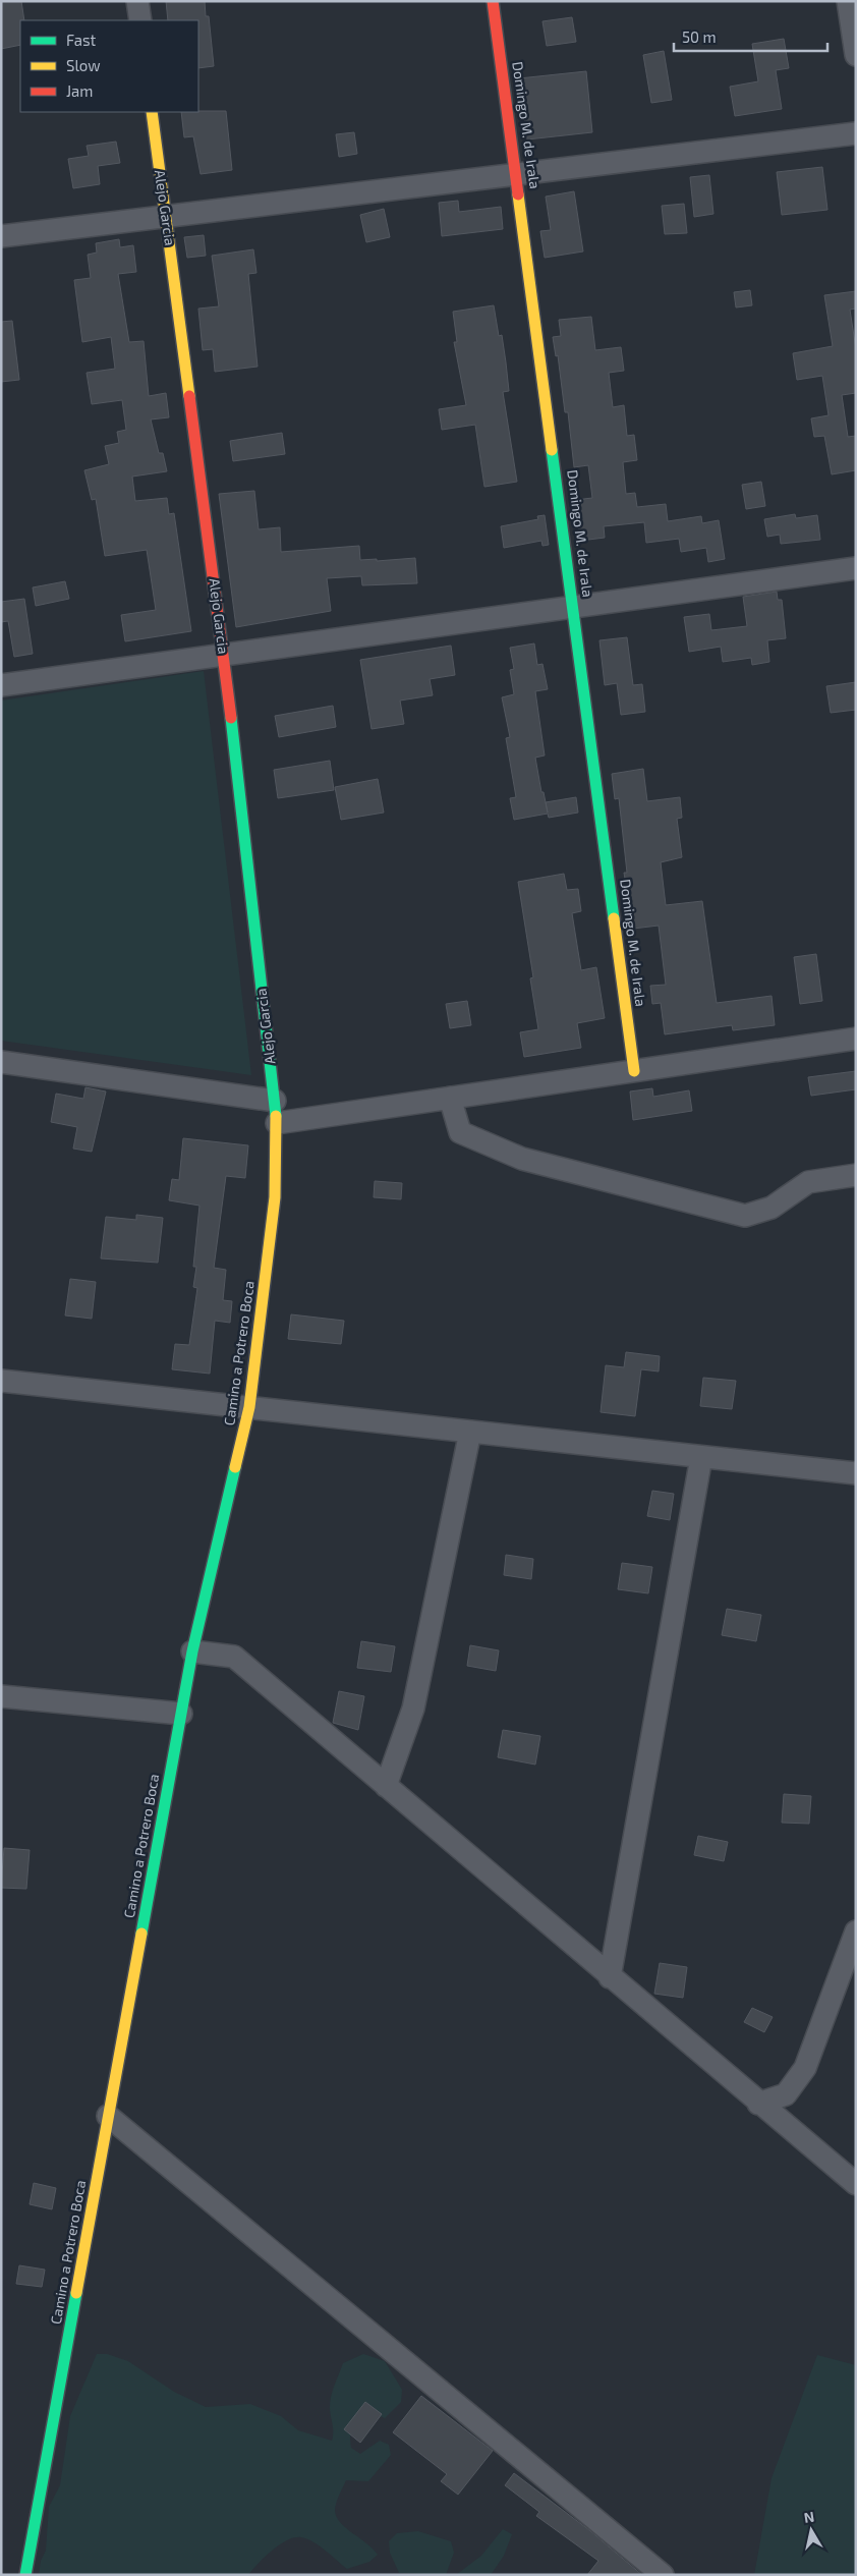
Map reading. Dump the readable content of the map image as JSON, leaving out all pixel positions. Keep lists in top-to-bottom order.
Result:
{
  "streets": {
    "street": ["Domingo M. de Irala", "Alejo Garcia", "Camino a Potrero Boca"]
  },
  "crossings": [
    ["Alejo Garcia", "Camino a Potrero Boca"]
  ],
  "legend": ["Fast", "Slow", "Jam"],
  "scale_bar": "50 m",
  "north": "top"
}
